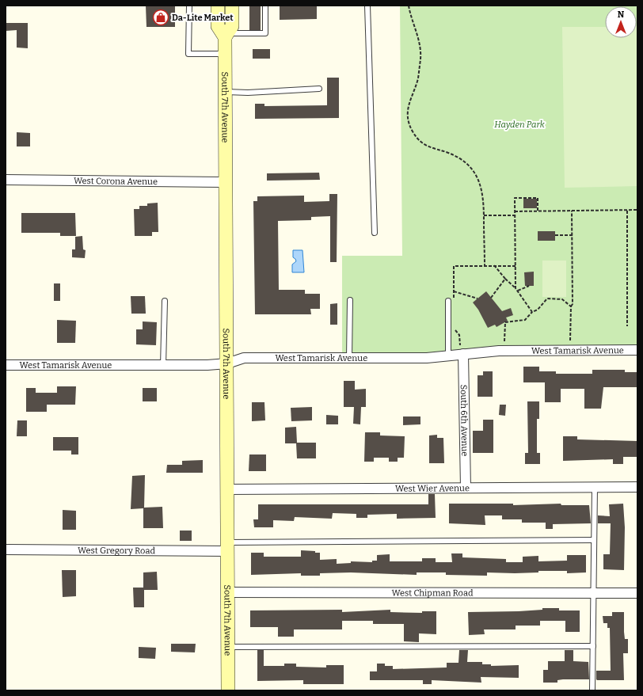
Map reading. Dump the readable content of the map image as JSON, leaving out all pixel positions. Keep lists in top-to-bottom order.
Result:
{
  "streets": {
    "main road": ["South 7th Avenue"],
    "street": [
      "West Corona Avenue",
      "West Tamarisk Avenue",
      "South 6th Avenue",
      "West Wier Avenue",
      "West Gregory Road",
      "West Chipman Road"
    ]
  },
  "crossings": [
    ["South 7th Avenue", "West Corona Avenue"],
    ["South 7th Avenue", "West Tamarisk Avenue"],
    ["South 7th Avenue", "West Wier Avenue"],
    ["South 7th Avenue", "West Gregory Road"],
    ["South 7th Avenue", "West Chipman Road"],
    ["West Tamarisk Avenue", "South 6th Avenue"],
    ["South 6th Avenue", "West Wier Avenue"]
  ],
  "parks": ["Hayden Park"],
  "places": {
    "shop": ["Da-Lite Market"]
  },
  "north": "top"
}
